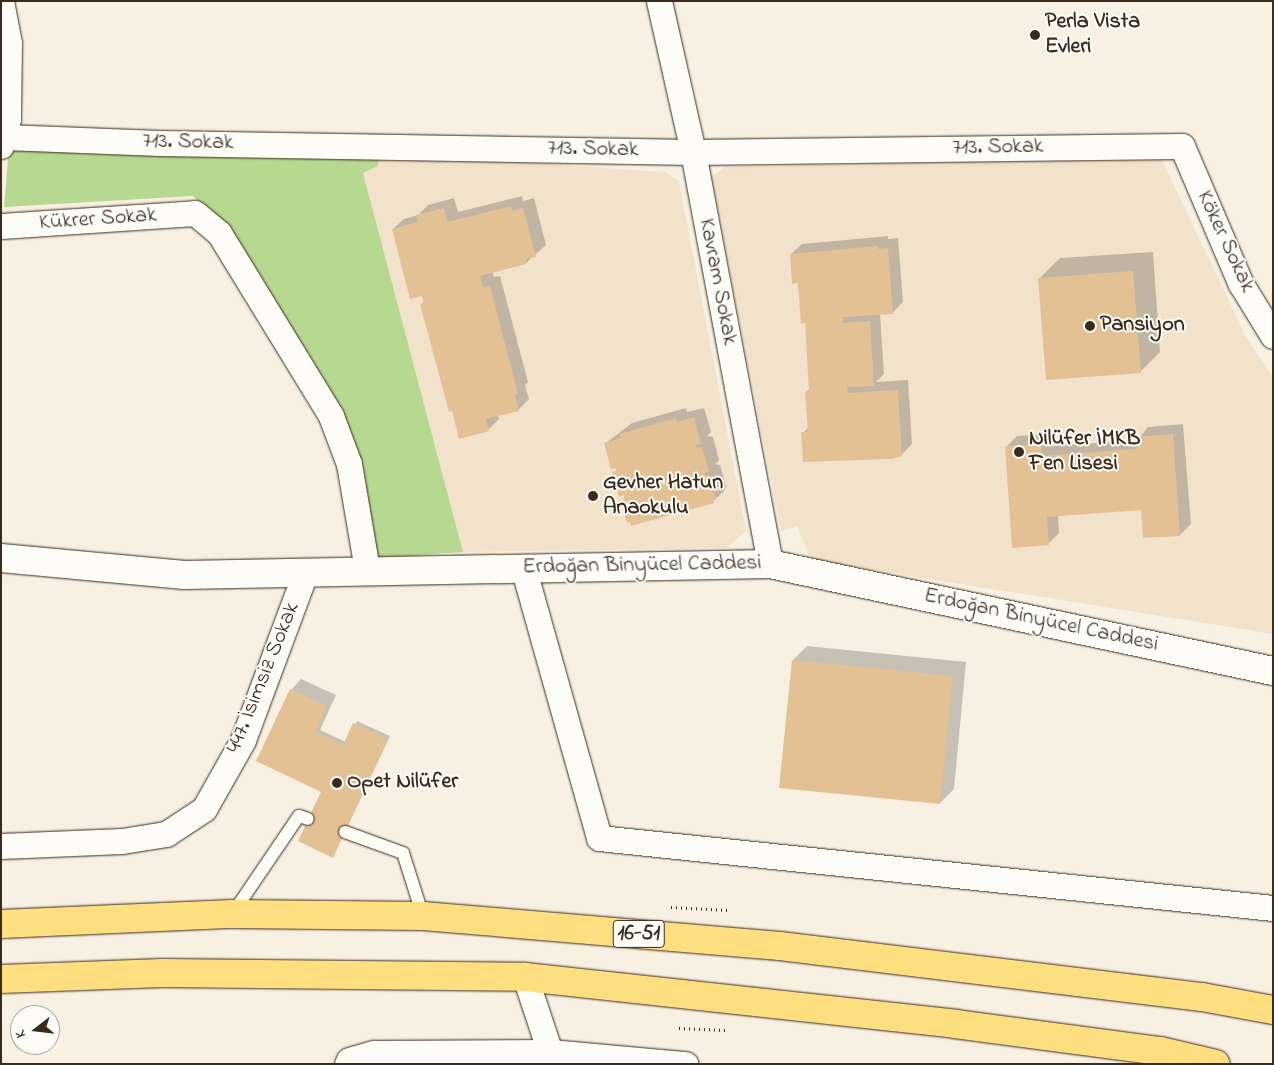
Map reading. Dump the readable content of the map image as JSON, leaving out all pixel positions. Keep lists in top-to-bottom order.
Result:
{
  "streets": {
    "main road": ["16-51"],
    "street": [
      "713. Sokak",
      "Kükrer Sokak",
      "Köker Sokak",
      "Kavram Sokak",
      "Erdoğan Binyücel Caddesi",
      "447. İsimsiz Sokak"
    ]
  },
  "crossings": [
    ["713. Sokak", "Köker Sokak"],
    ["713. Sokak", "Kavram Sokak"],
    ["Kükrer Sokak", "Erdoğan Binyücel Caddesi"],
    ["Kavram Sokak", "Erdoğan Binyücel Caddesi"],
    ["Erdoğan Binyücel Caddesi", "447. İsimsiz Sokak"]
  ],
  "places": [
    "Perla Vista Evleri",
    "Pansiyon",
    "Nilüfer İMKB Fen Lisesi",
    "Gevher Hatun Anaokulu",
    "Opet Nilüfer"
  ],
  "north": "left"
}
